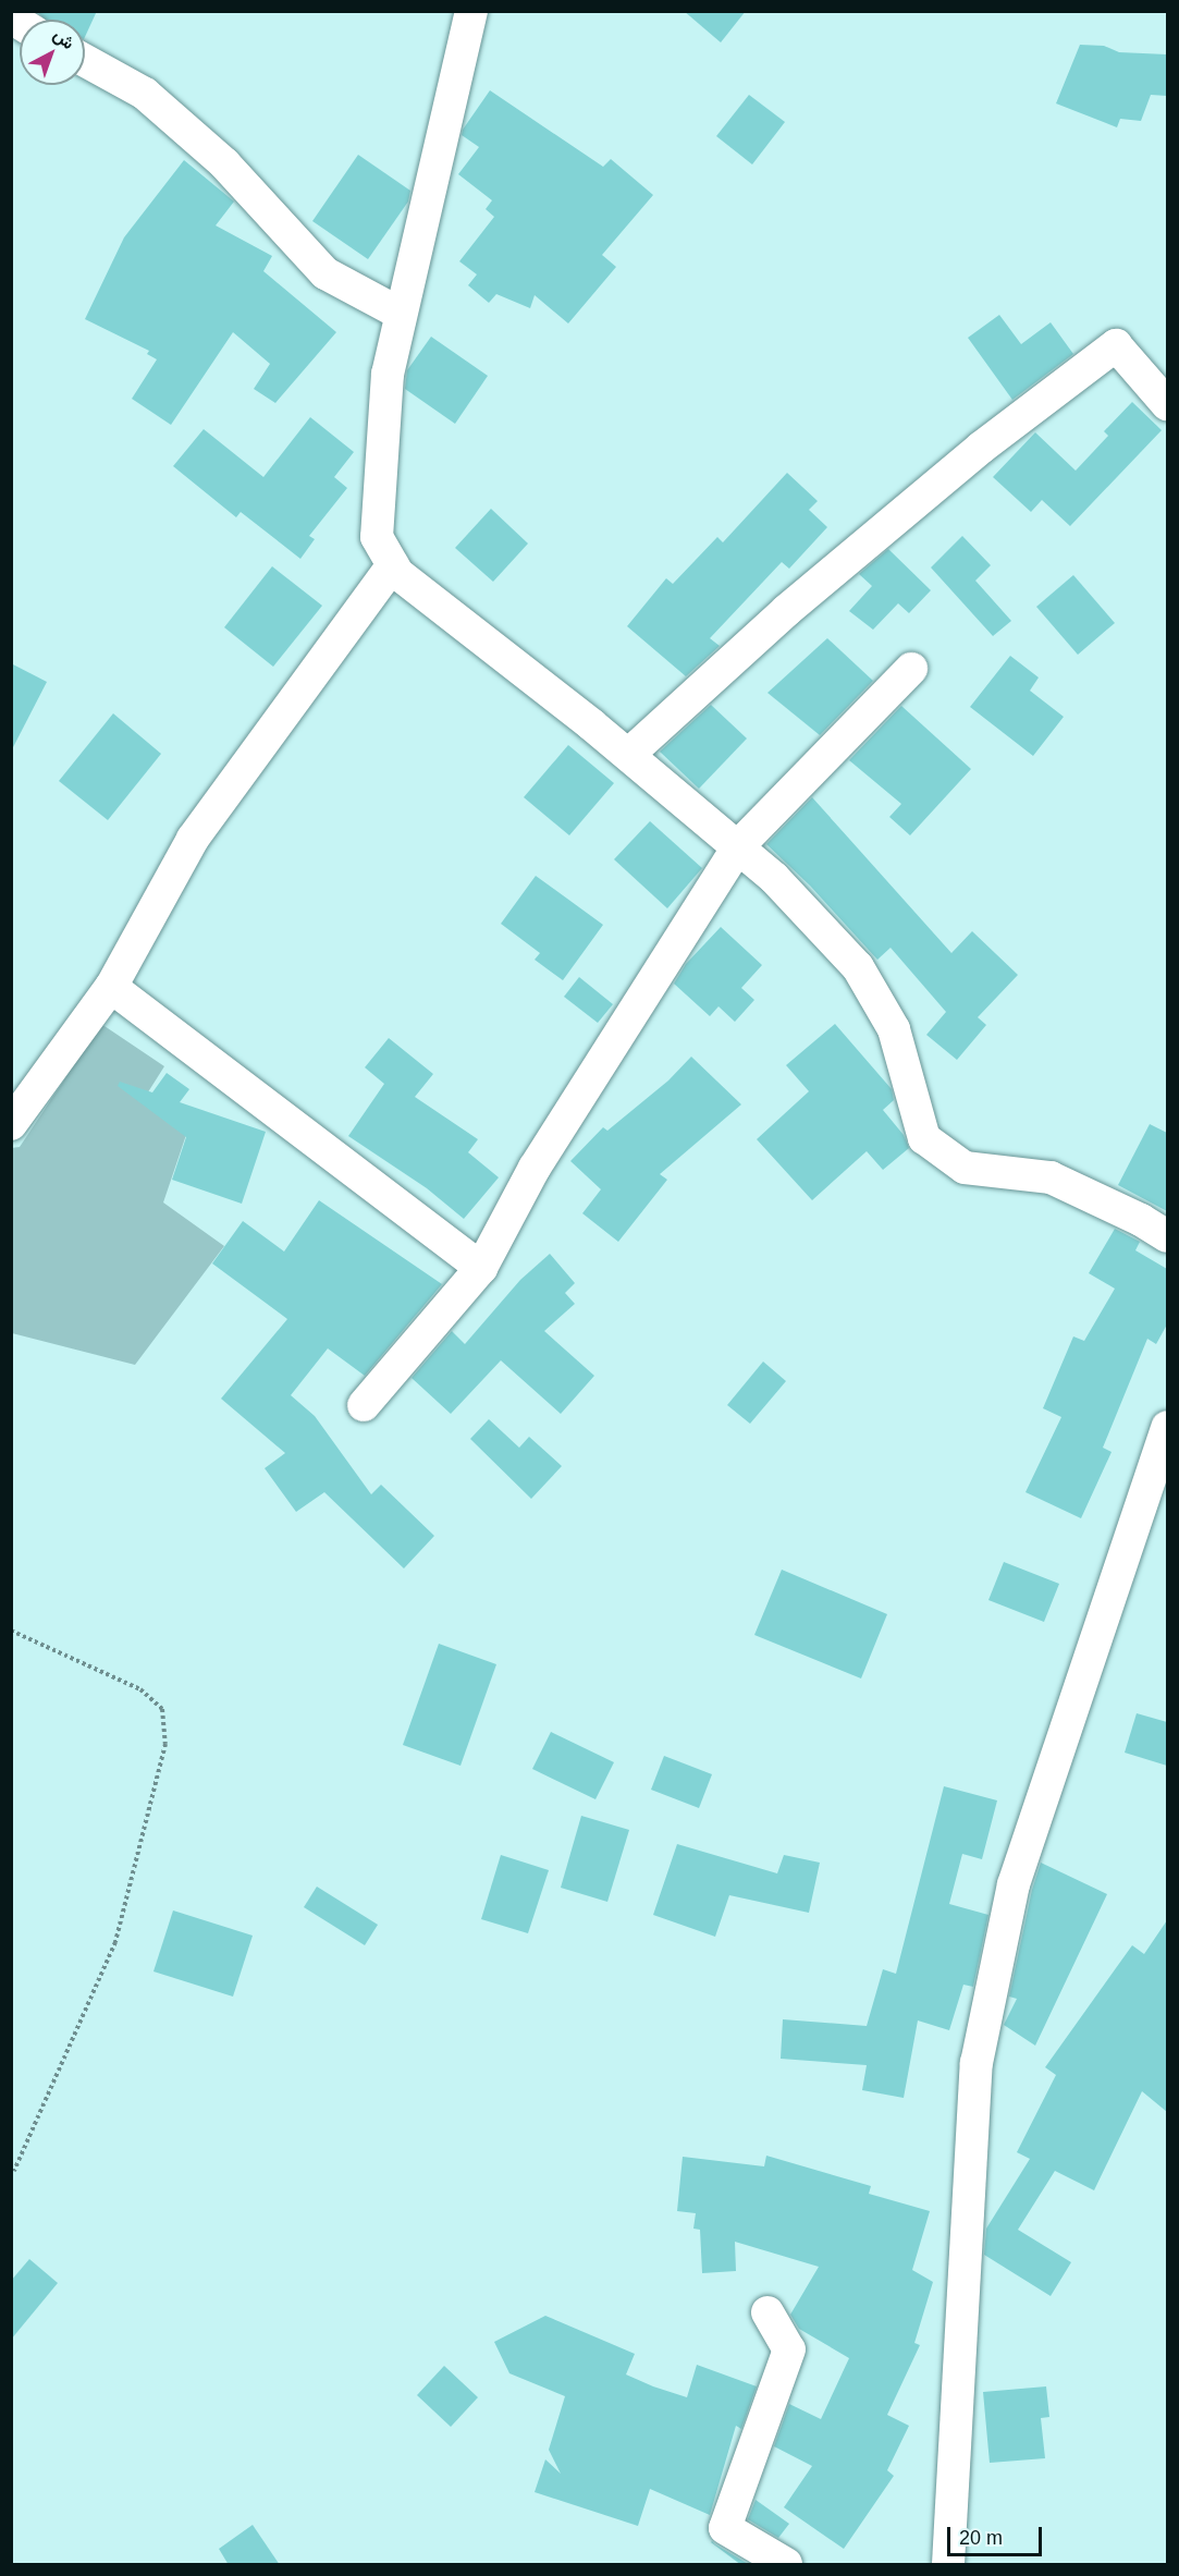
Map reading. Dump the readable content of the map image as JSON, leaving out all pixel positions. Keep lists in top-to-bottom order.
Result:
{
  "scale_bar": "20 m",
  "north": "top right"
}
